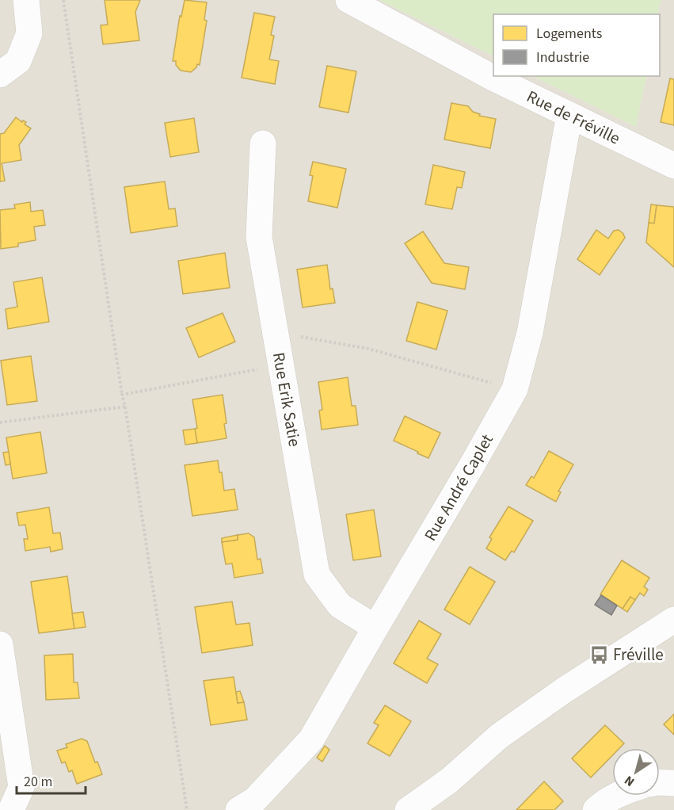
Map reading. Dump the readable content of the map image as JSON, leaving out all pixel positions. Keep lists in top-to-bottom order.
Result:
{
  "streets": {
    "street": ["Rue de Fréville", "Rue Erik Satie", "Rue André Caplet"]
  },
  "crossings": [
    ["Rue de Fréville", "Rue André Caplet"],
    ["Rue Erik Satie", "Rue André Caplet"]
  ],
  "places": {
    "bus stop": ["Fréville"]
  },
  "legend": ["Logements", "Industrie"],
  "scale_bar": "20 m",
  "north": "bottom left"
}
